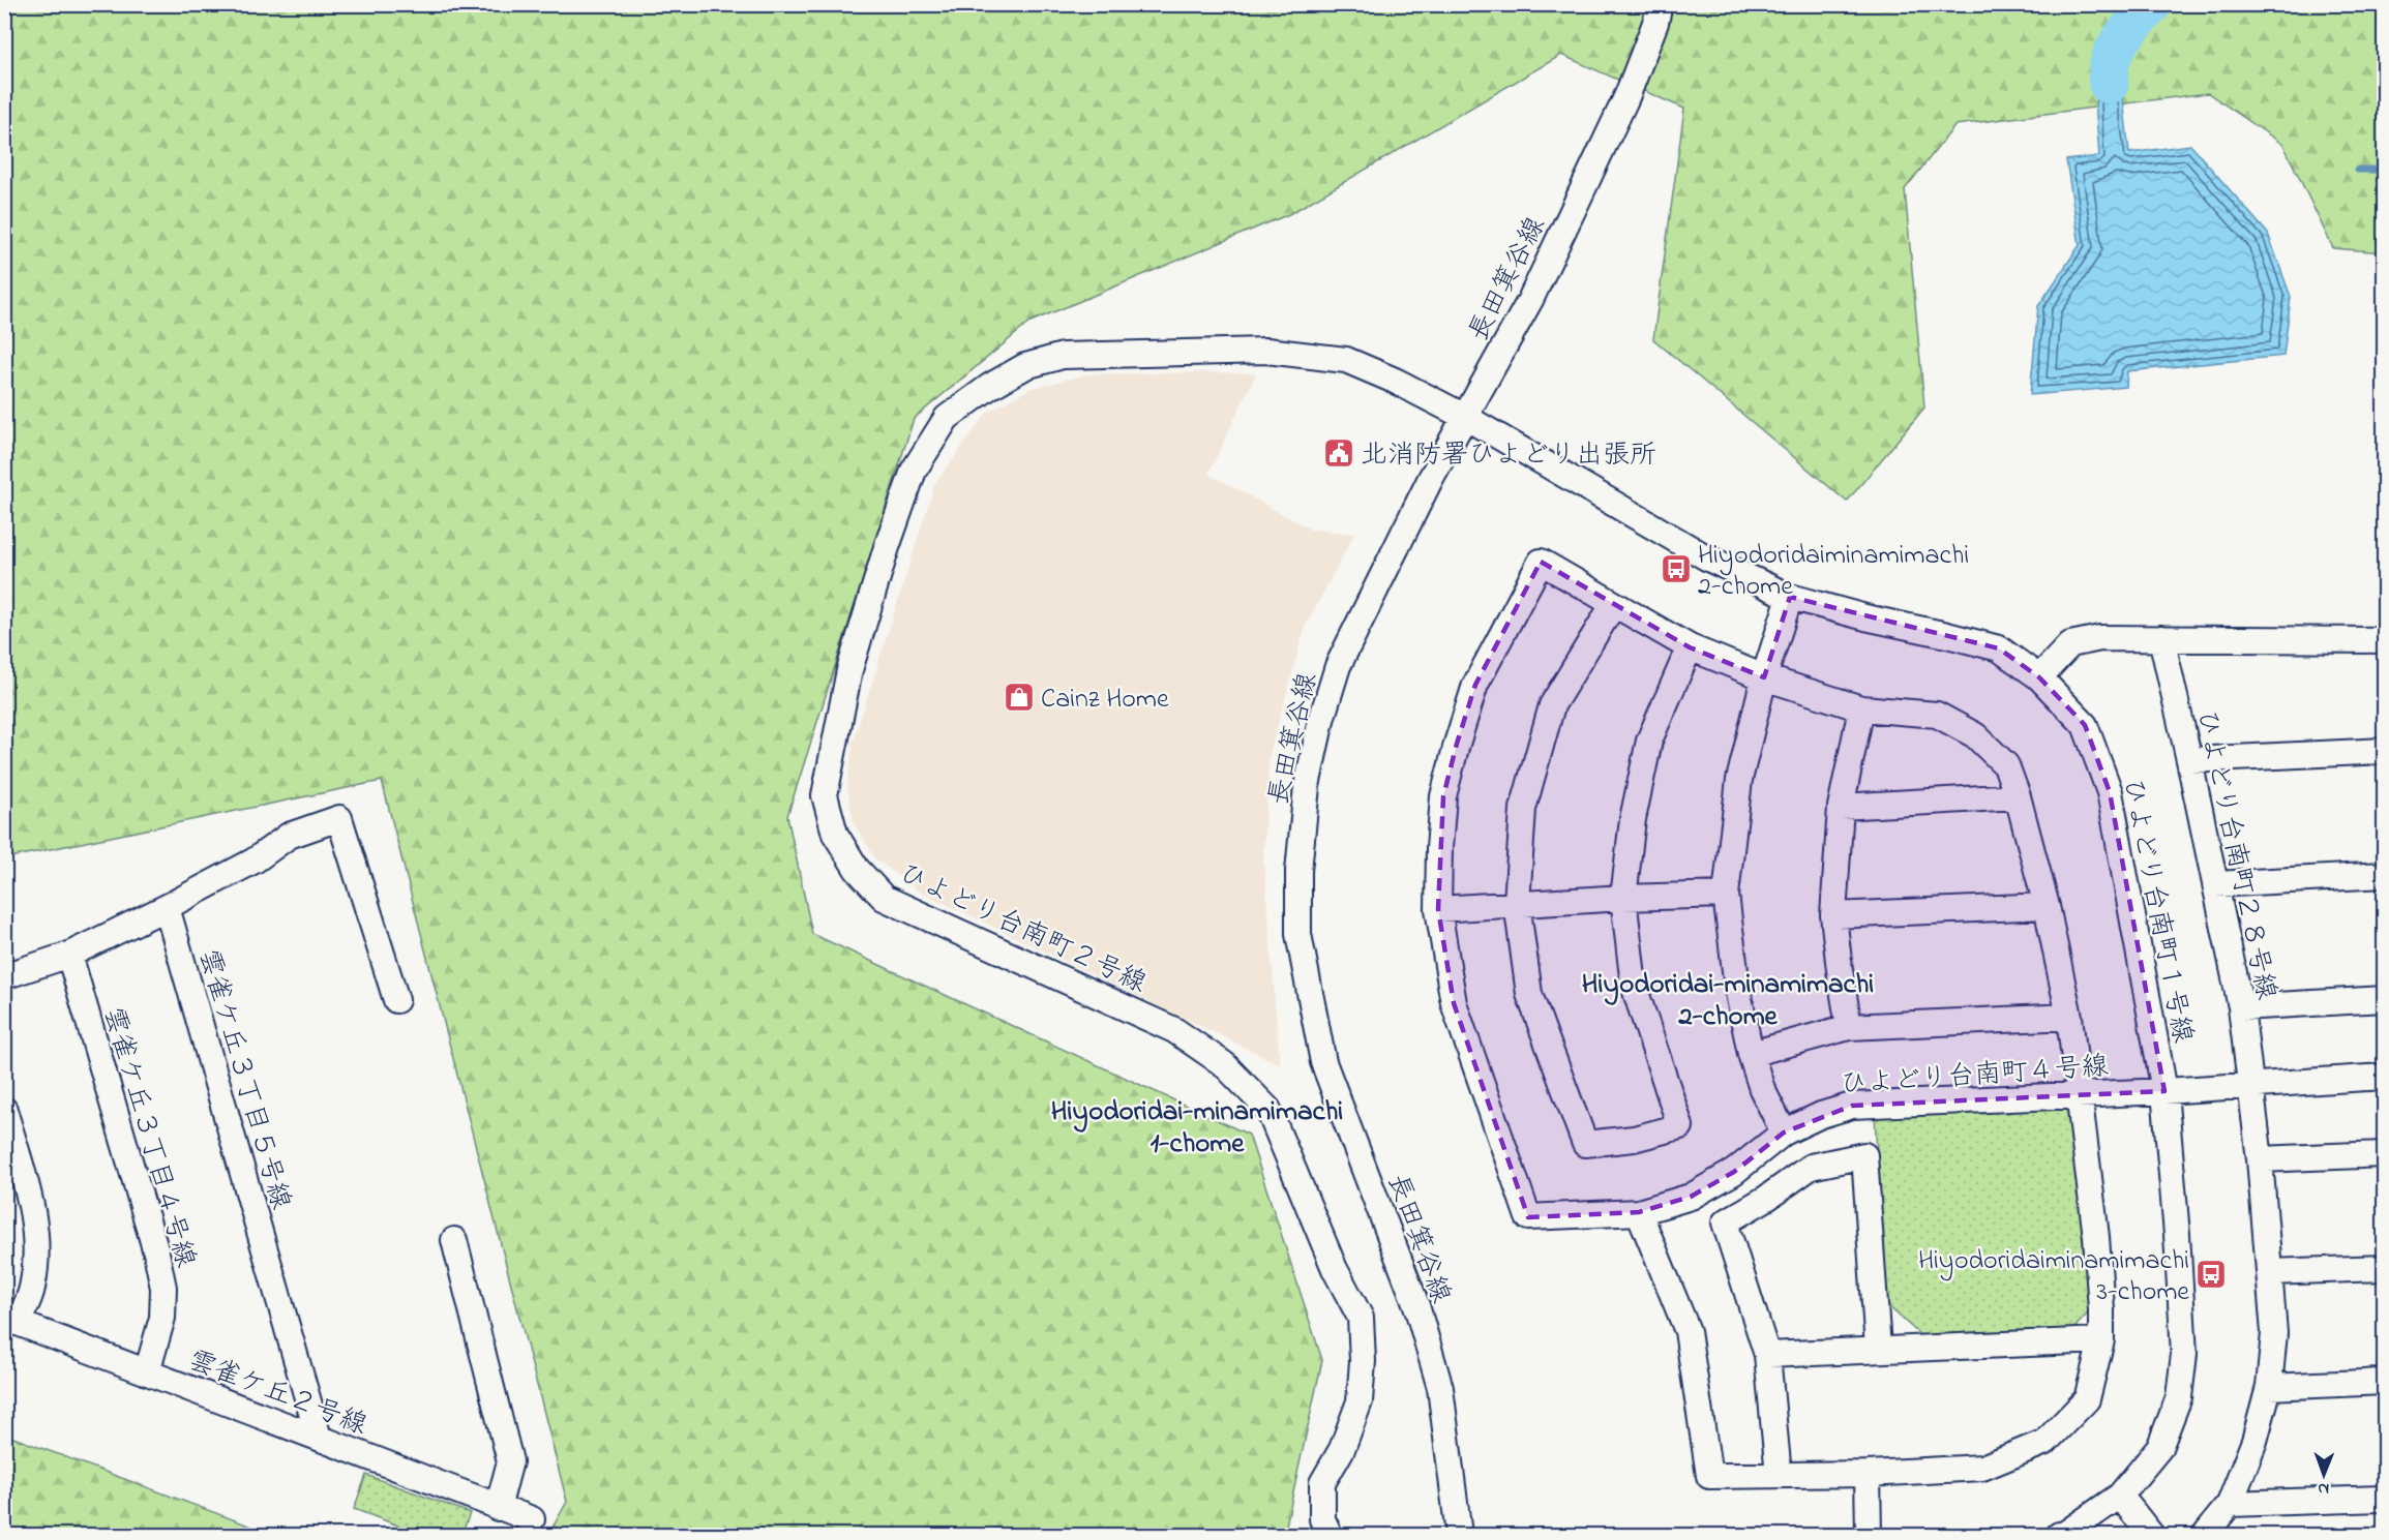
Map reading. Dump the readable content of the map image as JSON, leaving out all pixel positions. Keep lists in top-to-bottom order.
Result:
{
  "streets": {
    "street": [
      "長田箕谷線",
      "ひよどり台南町２８号線",
      "ひよどり台南町１号線",
      "ひよどり台南町２号線",
      "ひよどり台南町４号線",
      "雲雀ケ丘３丁目５号線",
      "雲雀ケ丘３丁目４号線",
      "雲雀ケ丘２号線"
    ]
  },
  "crossings": [
    ["長田箕谷線", "ひよどり台南町１号線"],
    ["長田箕谷線", "ひよどり台南町２号線"],
    ["ひよどり台南町２８号線", "ひよどり台南町４号線"],
    ["ひよどり台南町１号線", "ひよどり台南町２号線"],
    ["ひよどり台南町１号線", "ひよどり台南町４号線"],
    ["雲雀ケ丘３丁目５号線", "雲雀ケ丘２号線"],
    ["雲雀ケ丘３丁目４号線", "雲雀ケ丘２号線"]
  ],
  "districts": ["Hiyodoridai-minamimachi 2-chome", "Hiyodoridai-minamimachi 1-chome"],
  "places": {
    "public building": ["北消防署ひよどり出張所"],
    "bus stop": ["Hiyodoridaiminamimachi 2-chome", "Hiyodoridaiminamimachi 3-chome"],
    "shop": ["Cainz Home"]
  },
  "north": "bottom"
}
